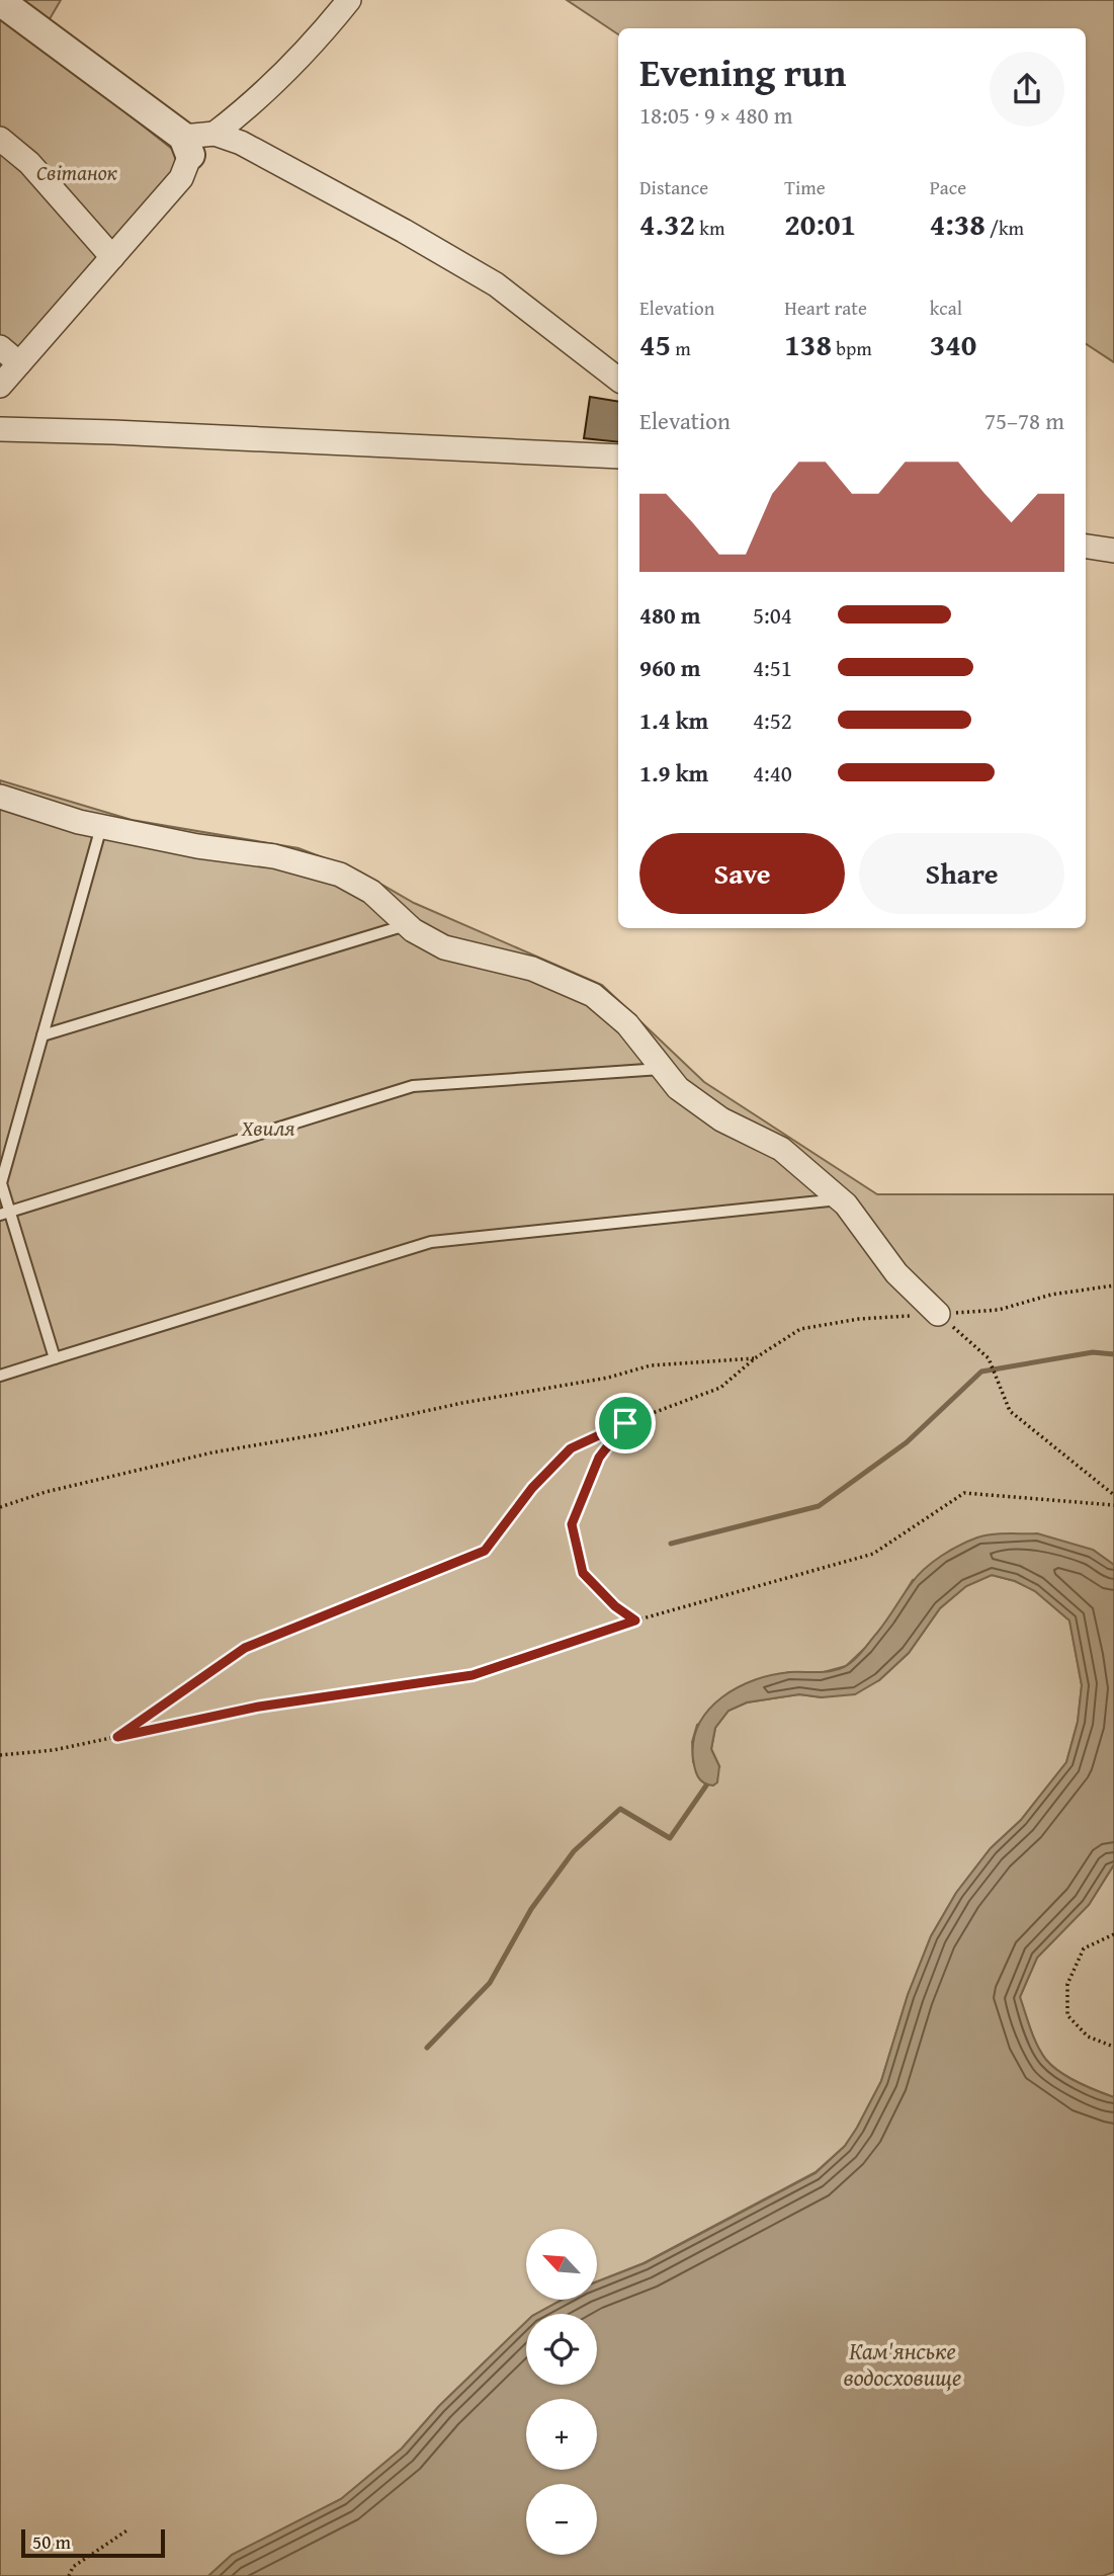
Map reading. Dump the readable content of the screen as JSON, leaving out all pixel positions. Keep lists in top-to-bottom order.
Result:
{
  "water": ["Кам'янське водосховище"],
  "parks": ["Світанок", "Хвиля"],
  "scale_bar": "50 m",
  "north": "top left",
  "page": {
    "heading": ["Evening run", "18:05 · 9 × 480 m"],
    "stats": [
      ["Distance", "4.32 km"],
      ["Time", "20:01"],
      ["Pace", "4:38 /km"],
      ["Elevation", "45 m"],
      ["Heart rate", "138 bpm"],
      ["kcal", "340"]
    ],
    "chart": ["Elevation", "75–78 m"],
    "list": [
      {
        "name": "480 m",
        "note": "5:04"
      },
      {
        "name": "960 m",
        "note": "4:51"
      },
      {
        "name": "1.4 km",
        "note": "4:52"
      },
      {
        "name": "1.9 km",
        "note": "4:40"
      }
    ],
    "buttons": ["Save", "Share"],
    "map_buttons": ["+", "−"],
    "scale": "50 m"
  }
}
